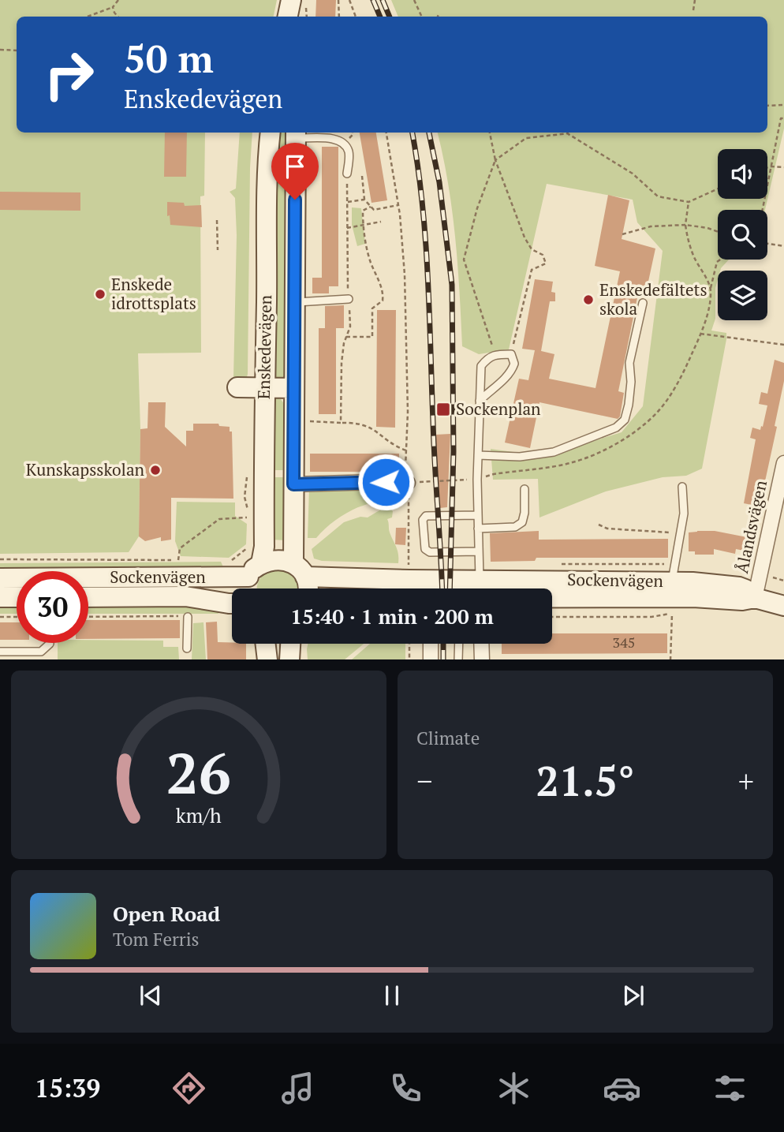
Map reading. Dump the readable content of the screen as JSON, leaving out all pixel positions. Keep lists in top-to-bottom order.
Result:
{
  "streets": {
    "street": ["Enskedevägen", "Ålandsvägen", "Sockenvägen"]
  },
  "crossings": [
    ["Enskedevägen", "Sockenvägen"],
    ["Ålandsvägen", "Sockenvägen"]
  ],
  "places": {
    "other": ["Enskede idrottsplats", "Enskedefältets skola", "Kunskapsskolan"],
    "transit": ["Sockenplan"]
  },
  "house_numbers": ["345"],
  "page": {
    "turn": ["50 m", "Enskedevägen"],
    "limit": "30",
    "trip": "15:40 · 1 min · 200 m",
    "tile": "Climate",
    "heat": ["−", "21.5°", "+"],
    "song": ["Open Road", "Tom Ferris"],
    "tabs": "15:39",
    "gauge": ["26", "km/h"]
  }
}
